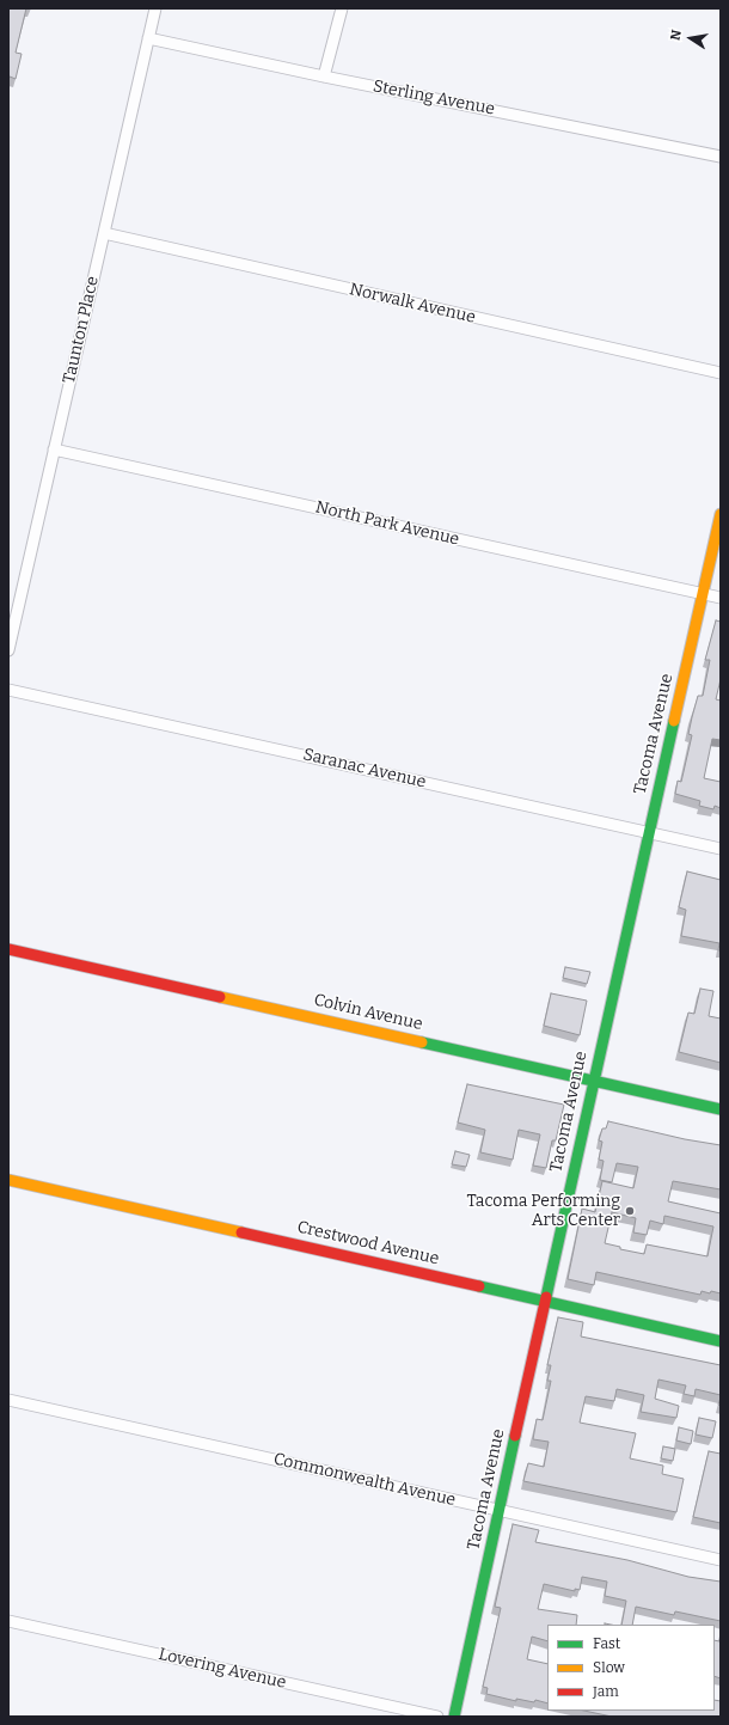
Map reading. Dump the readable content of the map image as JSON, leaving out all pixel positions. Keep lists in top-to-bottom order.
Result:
{
  "streets": {
    "street": [
      "Sterling Avenue",
      "Norwalk Avenue",
      "Taunton Place",
      "North Park Avenue",
      "Tacoma Avenue",
      "Saranac Avenue",
      "Colvin Avenue",
      "Crestwood Avenue",
      "Commonwealth Avenue",
      "Lovering Avenue"
    ]
  },
  "crossings": [
    ["Sterling Avenue", "Taunton Place"],
    ["Norwalk Avenue", "Taunton Place"],
    ["Taunton Place", "North Park Avenue"],
    ["North Park Avenue", "Tacoma Avenue"],
    ["Tacoma Avenue", "Saranac Avenue"],
    ["Tacoma Avenue", "Colvin Avenue"],
    ["Tacoma Avenue", "Crestwood Avenue"],
    ["Tacoma Avenue", "Commonwealth Avenue"]
  ],
  "places": ["Tacoma Performing Arts Center"],
  "legend": ["Fast", "Slow", "Jam"],
  "north": "left"
}
